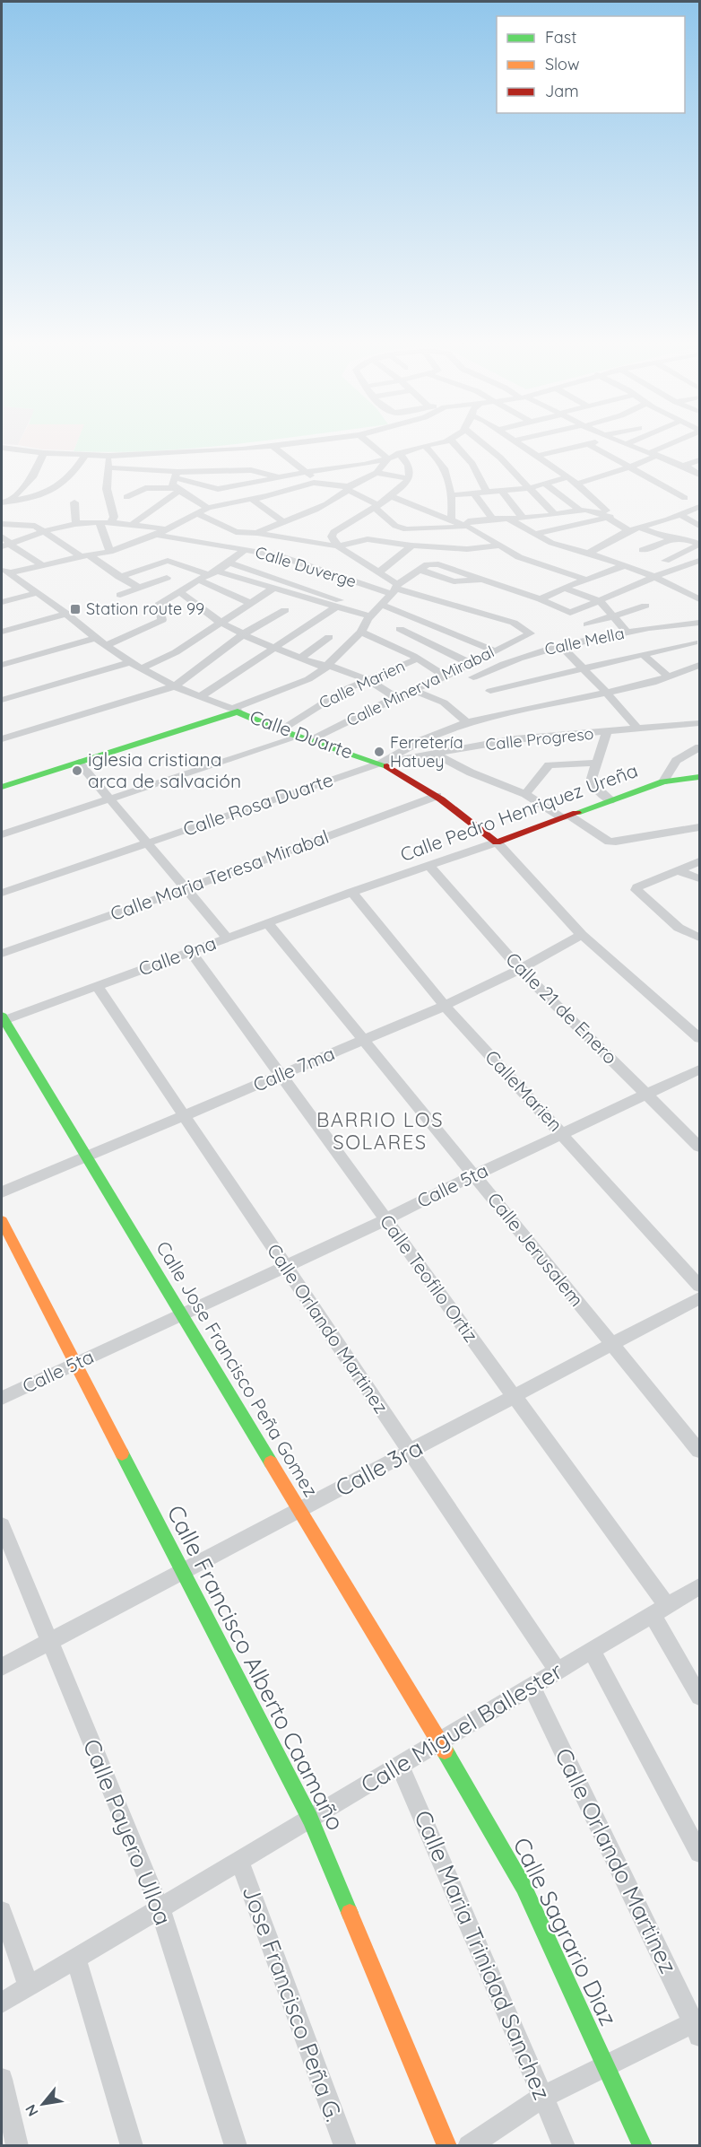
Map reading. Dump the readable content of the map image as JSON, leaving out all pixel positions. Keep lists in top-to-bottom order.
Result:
{
  "streets": {
    "street": [
      "Calle Duverge",
      "Calle Mella",
      "Calle Marien",
      "Calle Minerva Mirabal",
      "Calle Duarte",
      "Calle Progreso",
      "Calle Rosa Duarte",
      "Calle Pedro Henriquez Ureña",
      "Calle Maria Teresa Mirabal",
      "Calle 9na",
      "Calle 21 de Enero",
      "Calle 7ma",
      "CalleMarien",
      "Calle 5ta",
      "Calle Jerusalem",
      "Calle Teofilo Ortiz",
      "Calle Orlando Martinez",
      "Calle Jose Francisco Peña Gomez",
      "Calle 3ra",
      "Calle Francisco Alberto Caamaño",
      "Calle Miguel Ballester",
      "Calle Payero Ulloa",
      "Calle Sagrario Diaz",
      "Calle Maria Trinidad Sanchez",
      "Jose Francisco Peña G."
    ]
  },
  "crossings": [
    ["Calle Duverge", "Calle Minerva Mirabal"],
    ["Calle Marien", "Calle Duarte"],
    ["Calle Minerva Mirabal", "Calle Duarte"],
    ["Calle Duarte", "Calle Progreso"],
    ["Calle Duarte", "Calle Rosa Duarte"],
    ["Calle Duarte", "Calle Pedro Henriquez Ureña"],
    ["Calle Duarte", "Calle Maria Teresa Mirabal"],
    ["Calle Duarte", "Calle 7ma"],
    ["Calle Progreso", "Calle Rosa Duarte"],
    ["Calle Pedro Henriquez Ureña", "Calle 9na"],
    ["Calle Pedro Henriquez Ureña", "Calle 21 de Enero"],
    ["Calle Pedro Henriquez Ureña", "CalleMarien"],
    ["Calle 9na", "CalleMarien"],
    ["Calle 9na", "Calle Jerusalem"],
    ["Calle 9na", "Calle Teofilo Ortiz"],
    ["Calle 9na", "Calle Orlando Martinez"],
    ["Calle 9na", "Calle Jose Francisco Peña Gomez"],
    ["Calle 21 de Enero", "Calle 7ma"],
    ["Calle 21 de Enero", "Calle 5ta"],
    ["Calle 7ma", "CalleMarien"],
    ["Calle 7ma", "Calle Jerusalem"],
    ["Calle 7ma", "Calle Teofilo Ortiz"],
    ["Calle 7ma", "Calle Orlando Martinez"],
    ["Calle 7ma", "Calle Jose Francisco Peña Gomez"],
    ["CalleMarien", "Calle 5ta"],
    ["Calle 5ta", "Calle Jerusalem"],
    ["Calle 5ta", "Calle Teofilo Ortiz"],
    ["Calle 5ta", "Calle Orlando Martinez"],
    ["Calle 5ta", "Calle Jose Francisco Peña Gomez"],
    ["Calle 5ta", "Calle Francisco Alberto Caamaño"],
    ["Calle Jerusalem", "Calle 3ra"],
    ["Calle Teofilo Ortiz", "Calle 3ra"],
    ["Calle Teofilo Ortiz", "Calle Miguel Ballester"],
    ["Calle Orlando Martinez", "Calle 3ra"],
    ["Calle Orlando Martinez", "Calle Miguel Ballester"],
    ["Calle Jose Francisco Peña Gomez", "Calle 3ra"],
    ["Calle Jose Francisco Peña Gomez", "Calle Miguel Ballester"],
    ["Calle Jose Francisco Peña Gomez", "Calle Sagrario Diaz"],
    ["Calle 3ra", "Calle Francisco Alberto Caamaño"],
    ["Calle 3ra", "Calle Payero Ulloa"],
    ["Calle Francisco Alberto Caamaño", "Calle Miguel Ballester"],
    ["Calle Miguel Ballester", "Calle Payero Ulloa"],
    ["Calle Miguel Ballester", "Calle Sagrario Diaz"],
    ["Calle Miguel Ballester", "Calle Maria Trinidad Sanchez"],
    ["Calle Miguel Ballester", "Jose Francisco Peña G."]
  ],
  "districts": ["BARRIO LOS SOLARES"],
  "places": {
    "transit": ["Station route 99"],
    "other": ["Ferretería Hatuey", "iglesia cristiana arca de salvación"]
  },
  "legend": ["Fast", "Slow", "Jam"],
  "north": "bottom left"
}
